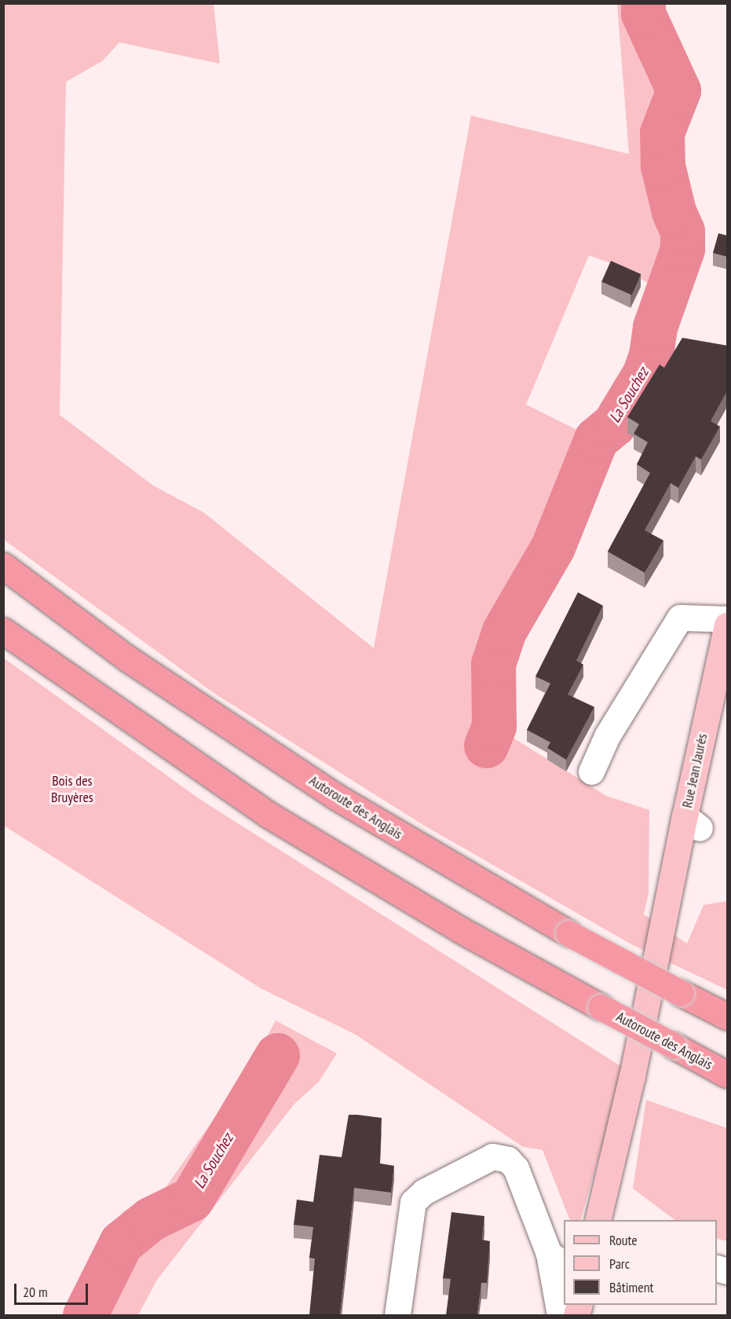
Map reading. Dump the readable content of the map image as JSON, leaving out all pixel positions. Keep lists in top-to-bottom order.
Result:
{
  "streets": {
    "highway": ["Autoroute des Anglais"],
    "main road": ["Rue Jean Jaurès"]
  },
  "water": ["La Souchez"],
  "parks": ["Bois des Bruyères"],
  "legend": ["Route", "Parc", "Bâtiment"],
  "scale_bar": "20 m"
}
